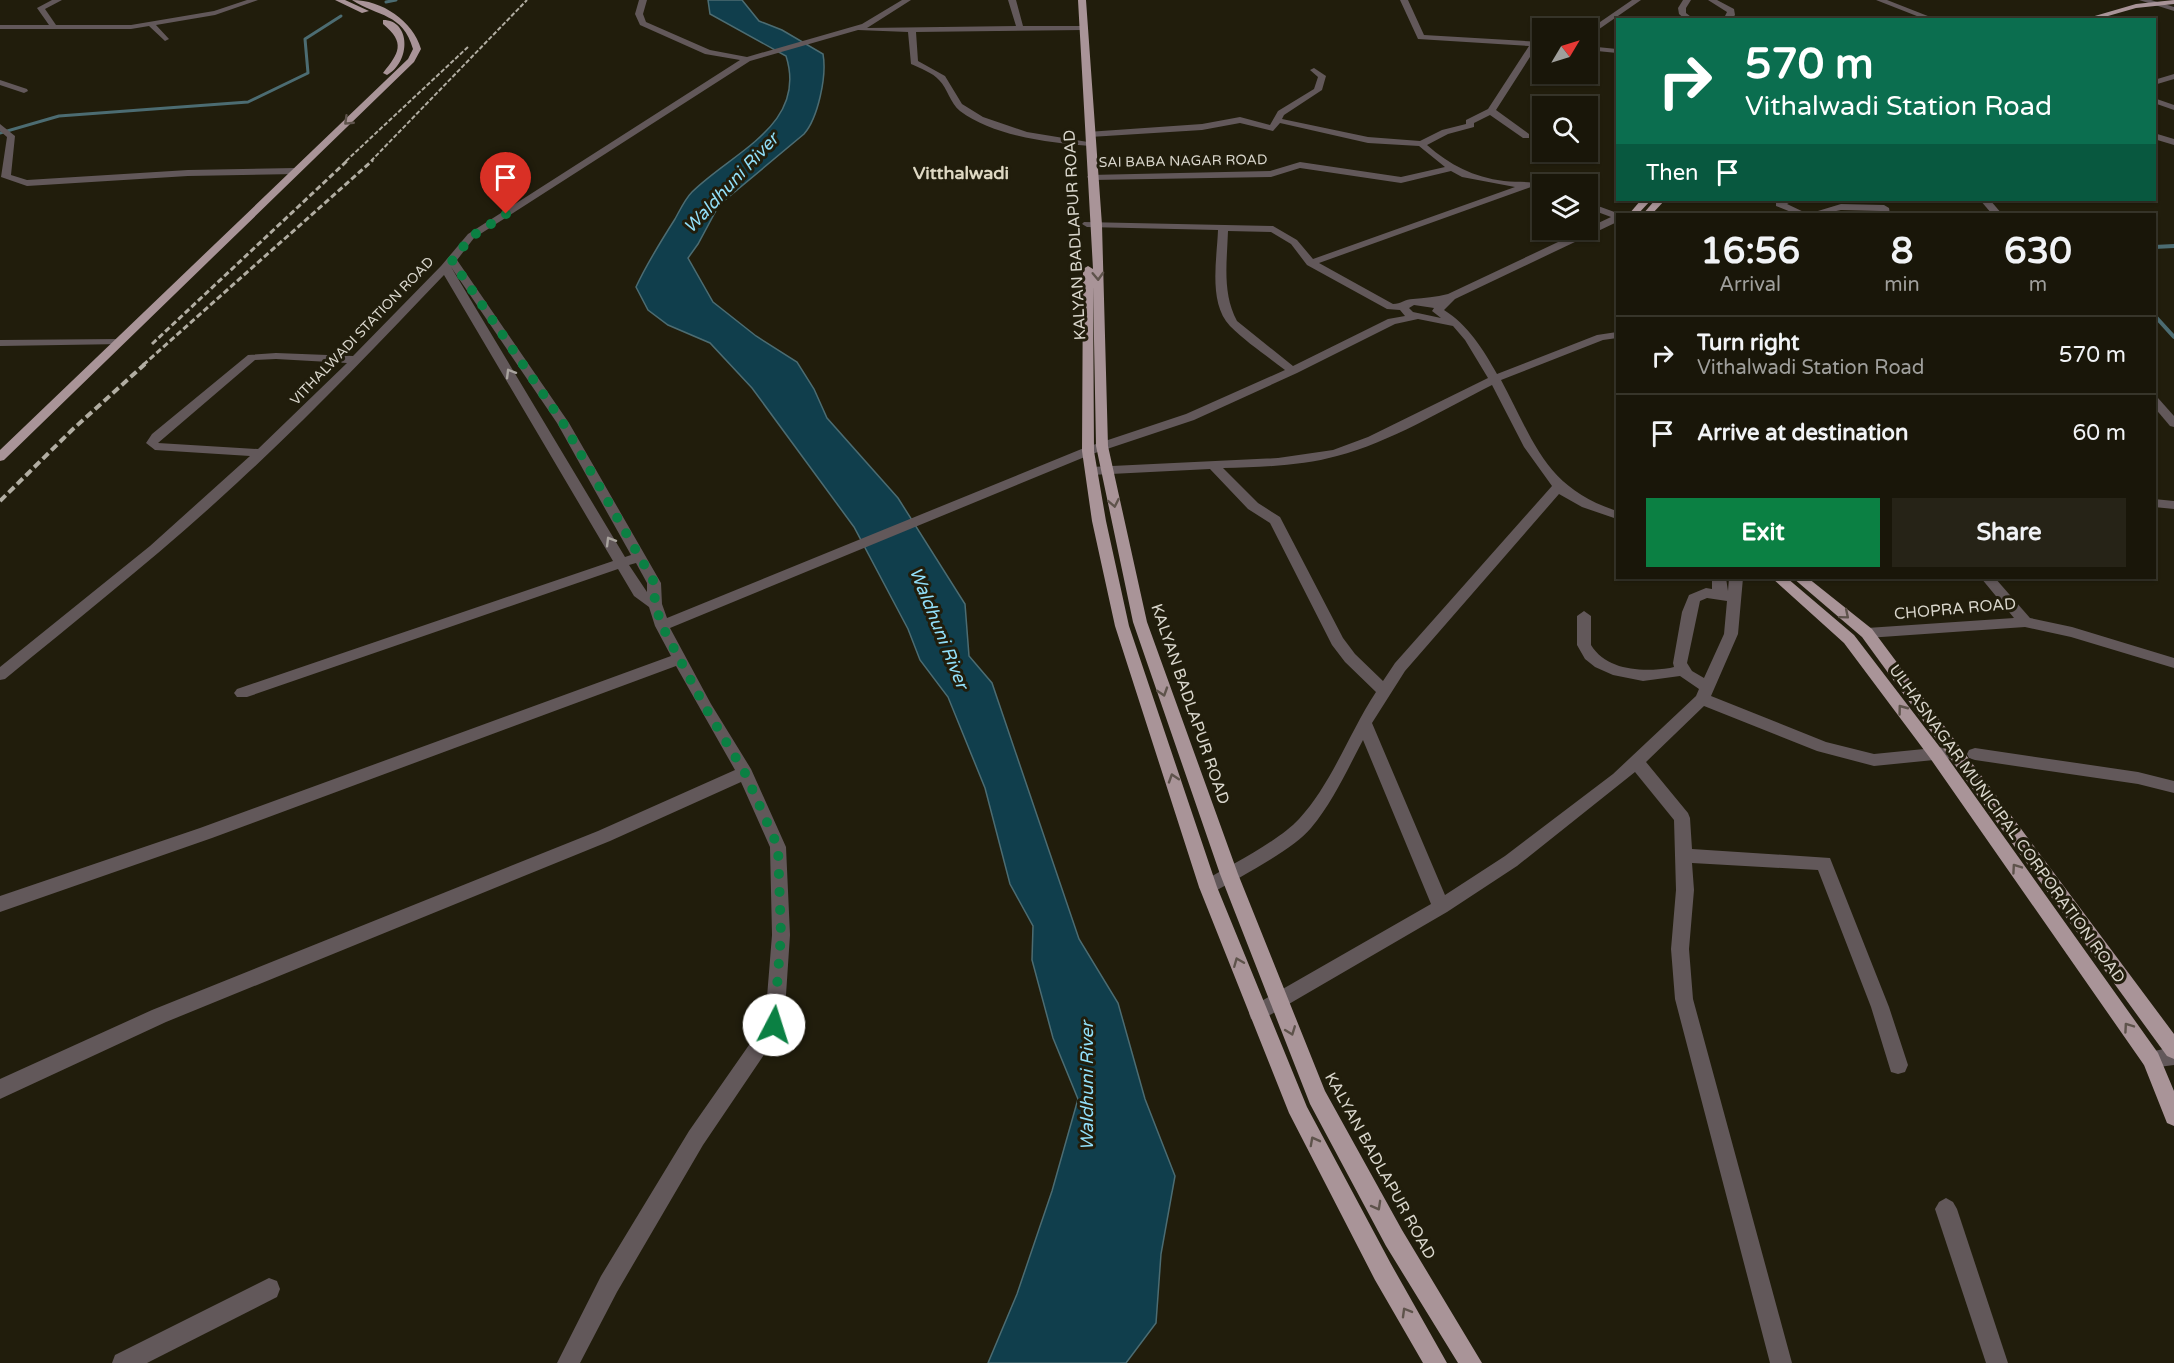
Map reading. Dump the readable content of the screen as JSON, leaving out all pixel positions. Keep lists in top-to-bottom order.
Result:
{
  "streets": {
    "main road": ["KALYAN BADLAPUR ROAD", "ULHASNAGAR MUNICIPAL CORPORATION ROAD"],
    "street": ["SAI BABA NAGAR ROAD", "VITHALWADI STATION ROAD", "CHOPRA ROAD"]
  },
  "crossings": [
    ["SAI BABA NAGAR ROAD", "KALYAN BADLAPUR ROAD"],
    ["CHOPRA ROAD", "ULHASNAGAR MUNICIPAL CORPORATION ROAD"]
  ],
  "districts": ["Vitthalwadi"],
  "water": ["Waldhuni River"],
  "north": "top right",
  "page": {
    "turn": ["570 m", "Vithalwadi Station Road"],
    "then": "Then",
    "eta": [
      "16:56",
      "Arrival",
      "8",
      "min",
      "630",
      "m"
    ],
    "list": [
      {
        "name": "Turn right",
        "note": "Vithalwadi Station Road",
        "value": "570 m"
      },
      {
        "name": "Arrive at destination",
        "value": "60 m"
      }
    ],
    "buttons": ["Exit", "Share"]
  }
}
